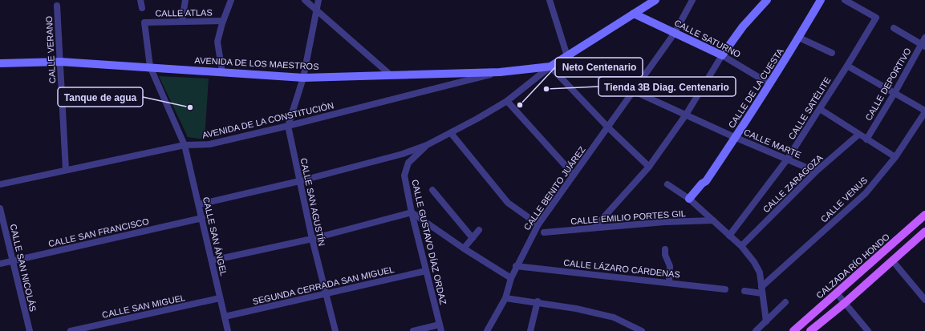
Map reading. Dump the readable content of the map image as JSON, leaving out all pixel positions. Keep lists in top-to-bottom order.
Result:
{
  "streets": {
    "main road": [
      "CALLE SATURNO",
      "AVENIDA DE LOS MAESTROS",
      "CALLE DE LA CUESTA",
      "CALZADA RÍO HONDO"
    ],
    "street": [
      "CALLE ATLAS",
      "CALLE VERANO",
      "CALLE DEPORTIVO",
      "CALLE SATÉLITE",
      "AVENIDA DE LA CONSTITUCIÓN",
      "CALLE MARTE",
      "CALLE ZARAGOZA",
      "CALLE BENITO JUÁREZ",
      "CALLE VENUS",
      "CALLE SAN AGUSTÍN",
      "CALLE EMILIO PORTES GIL",
      "CALLE SAN FRANCISCO",
      "CALLE SAN ÁNGEL",
      "CALLE GUSTAVO DÍAZ ORDAZ",
      "CALLE SAN NICOLÁS",
      "CALLE LÁZARO CÁRDENAS",
      "SEGUNDA CERRADA SAN MIGUEL",
      "CALLE SAN MIGUEL"
    ]
  },
  "crossings": [
    ["CALLE ATLAS", "CALLE SAN ÁNGEL"],
    ["CALLE SATURNO", "CALLE DE LA CUESTA"],
    ["CALLE SATURNO", "CALLE BENITO JUÁREZ"],
    ["CALLE VERANO", "AVENIDA DE LOS MAESTROS"],
    ["CALLE VERANO", "AVENIDA DE LA CONSTITUCIÓN"],
    ["AVENIDA DE LOS MAESTROS", "AVENIDA DE LA CONSTITUCIÓN"],
    ["AVENIDA DE LOS MAESTROS", "CALLE SAN AGUSTÍN"],
    ["AVENIDA DE LOS MAESTROS", "CALLE SAN ÁNGEL"],
    ["CALLE DE LA CUESTA", "CALLE MARTE"],
    ["CALLE SATÉLITE", "CALLE MARTE"],
    ["AVENIDA DE LA CONSTITUCIÓN", "CALLE SAN AGUSTÍN"],
    ["AVENIDA DE LA CONSTITUCIÓN", "CALLE SAN ÁNGEL"],
    ["CALLE MARTE", "CALLE ZARAGOZA"],
    ["CALLE MARTE", "CALLE BENITO JUÁREZ"],
    ["CALLE BENITO JUÁREZ", "CALLE LÁZARO CÁRDENAS"],
    ["CALLE SAN AGUSTÍN", "SEGUNDA CERRADA SAN MIGUEL"],
    ["CALLE SAN FRANCISCO", "CALLE SAN ÁNGEL"],
    ["CALLE SAN FRANCISCO", "CALLE SAN NICOLÁS"],
    ["CALLE SAN ÁNGEL", "SEGUNDA CERRADA SAN MIGUEL"],
    ["CALLE SAN ÁNGEL", "CALLE SAN MIGUEL"],
    ["CALLE GUSTAVO DÍAZ ORDAZ", "SEGUNDA CERRADA SAN MIGUEL"]
  ],
  "places": ["Tienda 3B Diag. Centenario", "Neto Centenario", "Tanque de agua"]
}
